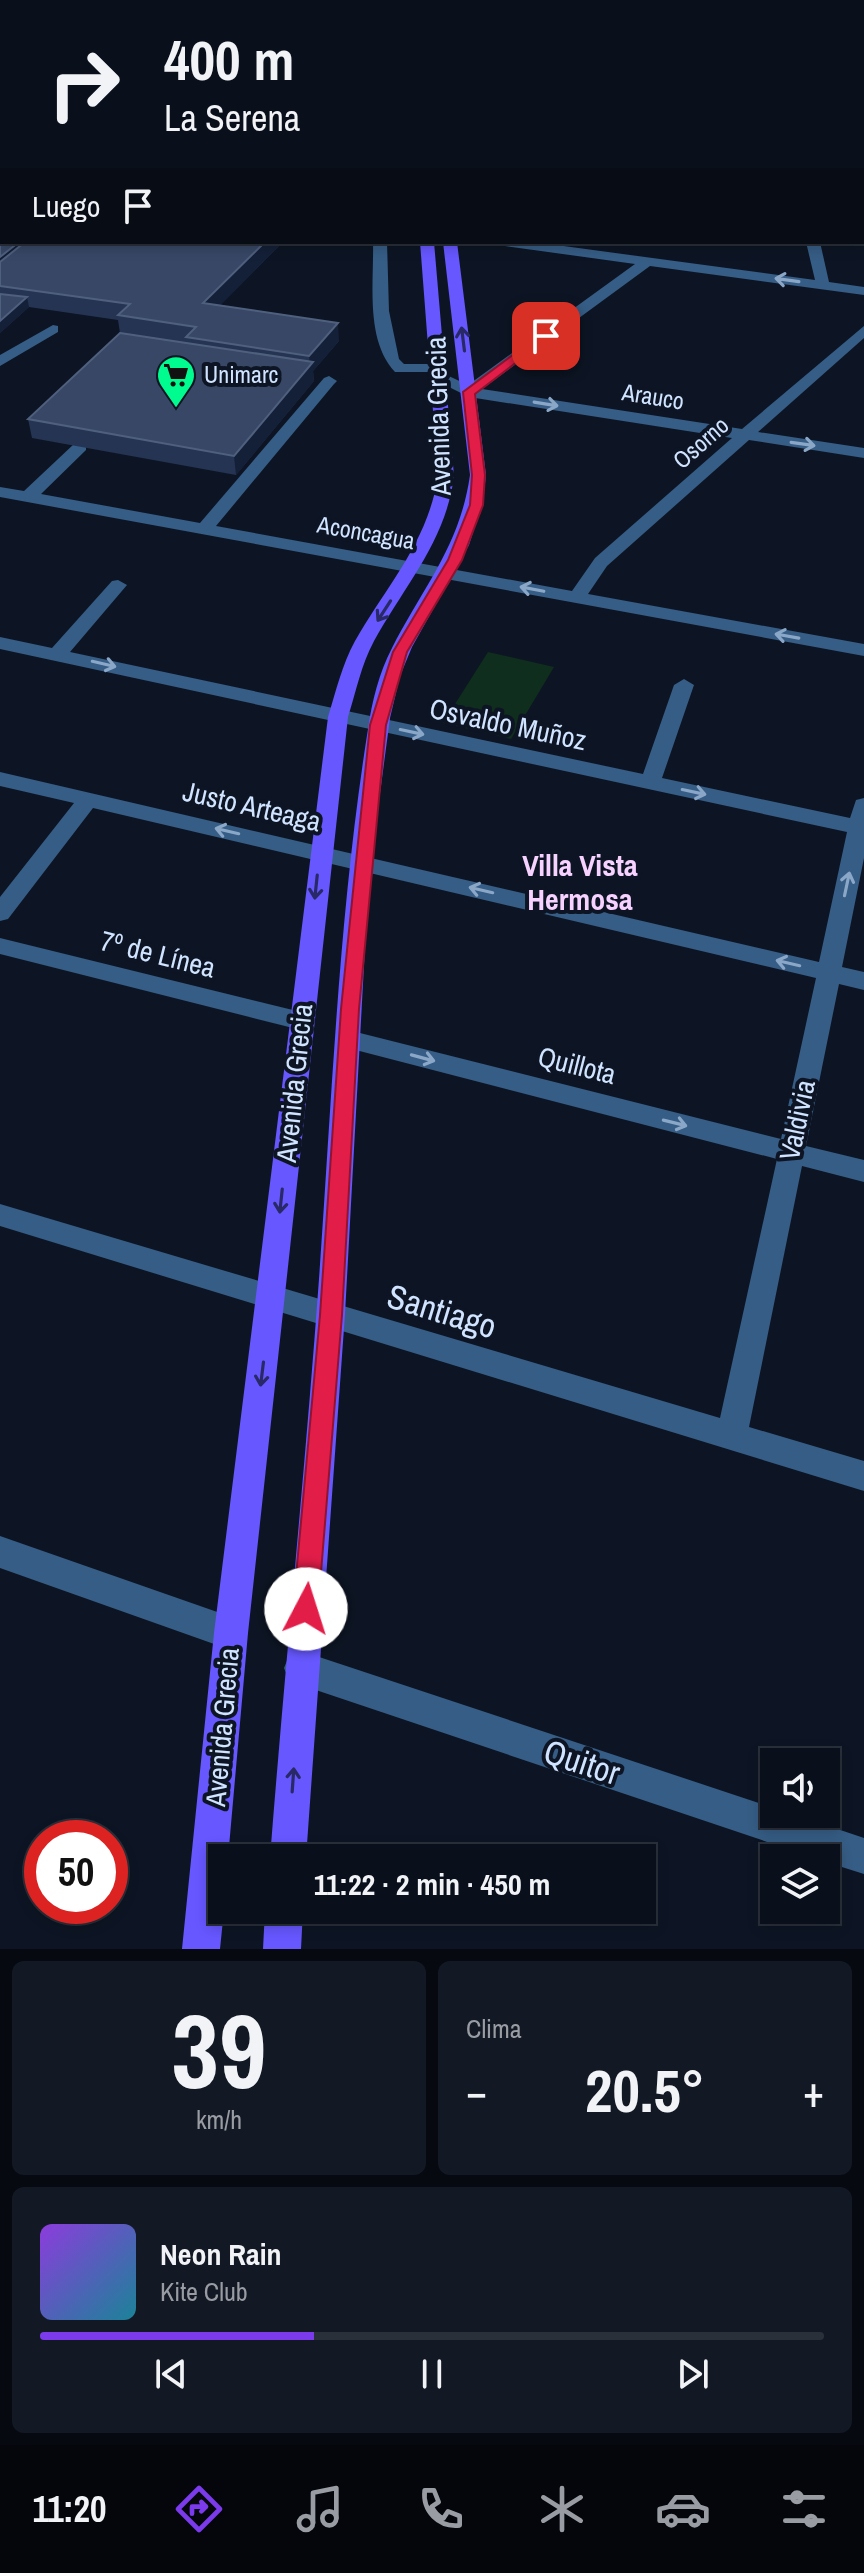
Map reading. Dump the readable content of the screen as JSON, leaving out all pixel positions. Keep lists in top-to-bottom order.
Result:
{
  "streets": {
    "main road": ["Avenida Grecia"],
    "street": [
      "Arauco",
      "Osorno",
      "Aconcagua",
      "Osvaldo Muñoz",
      "Justo Arteaga",
      "7º de Línea",
      "Quillota",
      "Valdivia",
      "Santiago",
      "Quitor"
    ]
  },
  "crossings": [
    ["Arauco", "Avenida Grecia"],
    ["Arauco", "Osorno"],
    ["Avenida Grecia", "Aconcagua"],
    ["Avenida Grecia", "Osvaldo Muñoz"],
    ["Avenida Grecia", "Justo Arteaga"],
    ["Avenida Grecia", "7º de Línea"],
    ["Avenida Grecia", "Quillota"],
    ["Avenida Grecia", "Santiago"],
    ["Avenida Grecia", "Quitor"],
    ["Osorno", "Aconcagua"],
    ["Osvaldo Muñoz", "Valdivia"],
    ["Justo Arteaga", "Valdivia"],
    ["Quillota", "Valdivia"],
    ["Valdivia", "Santiago"]
  ],
  "one_way": [
    "Aconcagua",
    "Osvaldo Muñoz",
    "Justo Arteaga",
    "Quillota"
  ],
  "districts": ["Villa Vista Hermosa"],
  "places": {
    "supermarket": ["Unimarc"]
  },
  "page": {
    "turn": ["400 m", "La Serena"],
    "then": "Luego",
    "limit": "50",
    "trip": "11:22 · 2 min · 450 m",
    "tile": [
      ["39", "km/h"],
      "Clima"
    ],
    "heat": ["−", "20.5°", "+"],
    "song": ["Neon Rain", "Kite Club"],
    "tabs": "11:20"
  }
}
